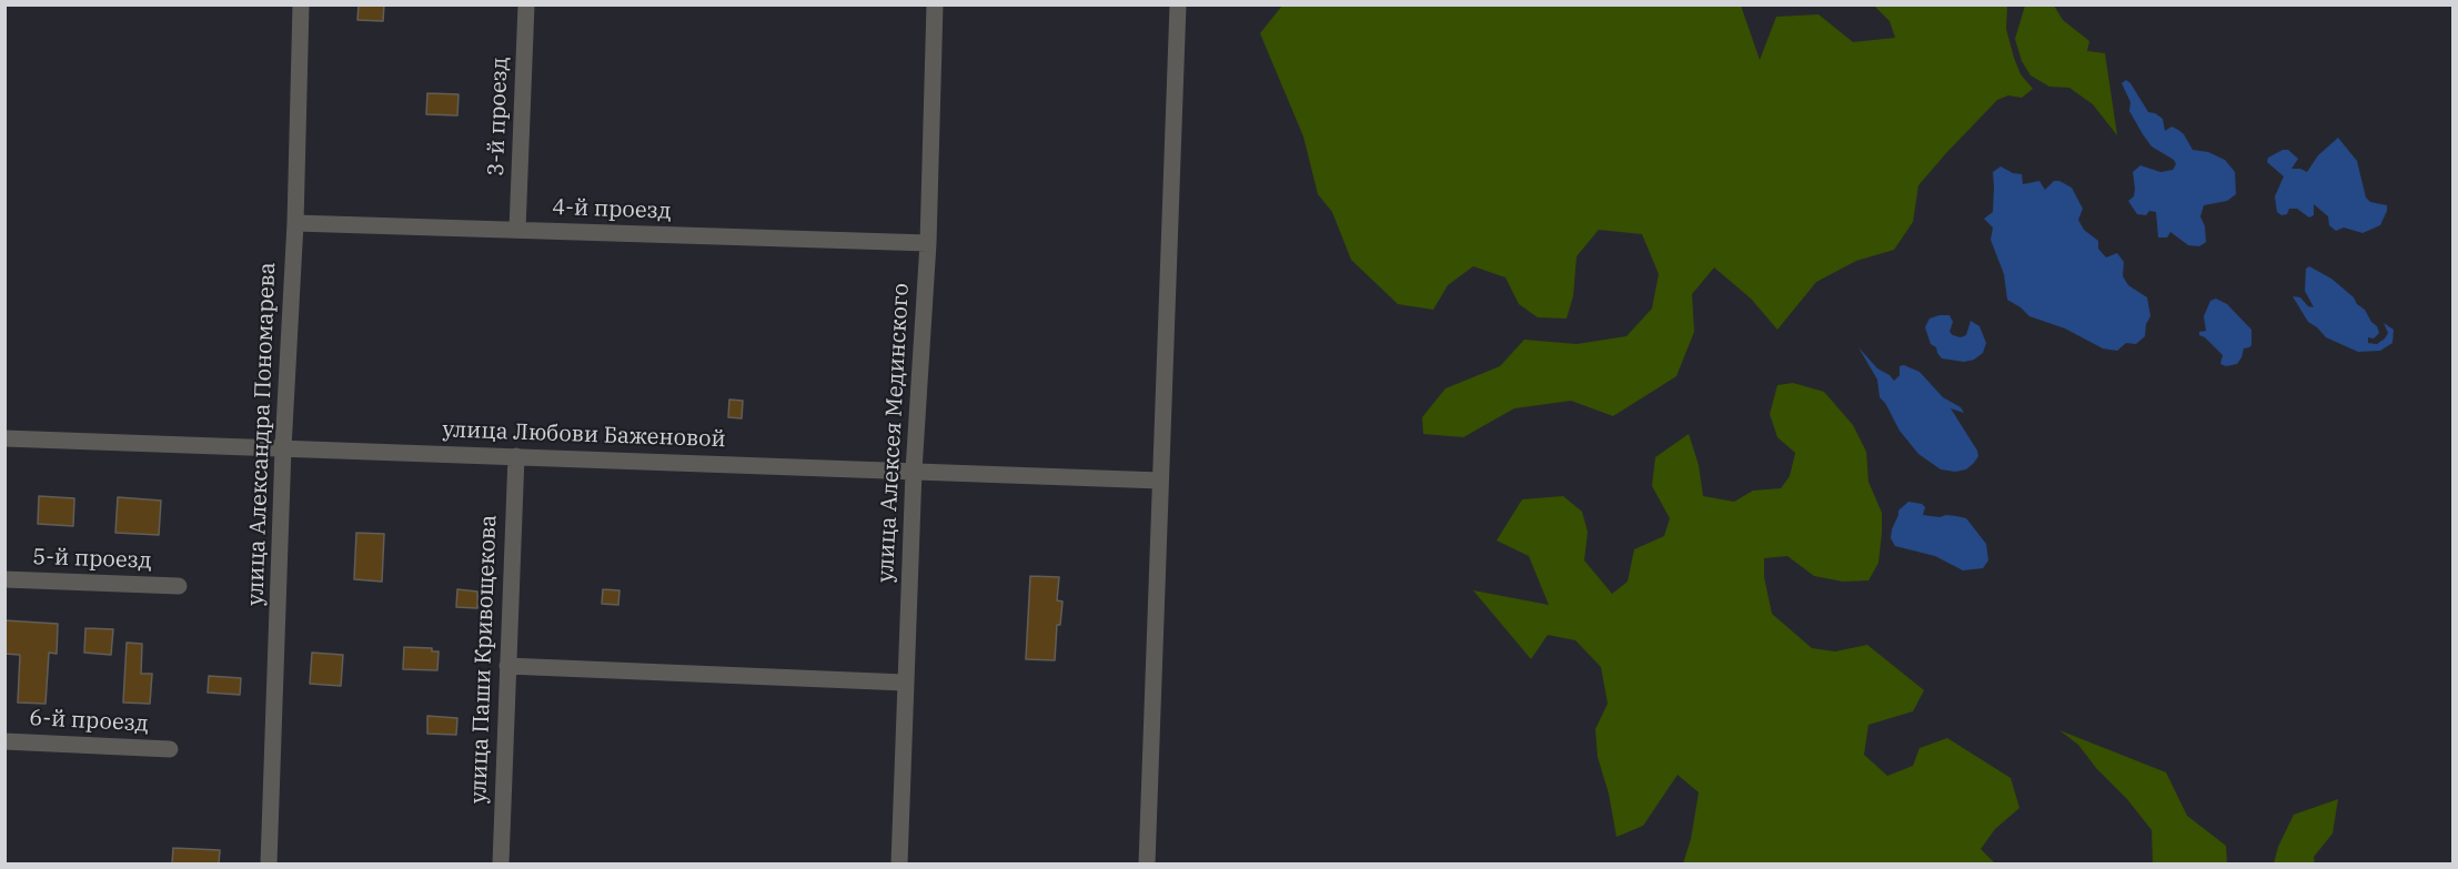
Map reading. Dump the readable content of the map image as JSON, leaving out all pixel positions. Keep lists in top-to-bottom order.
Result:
{
  "streets": {
    "street": [
      "3-й проезд",
      "4-й проезд",
      "улица Алексея Мединского",
      "улица Александра Пономарева",
      "улица Любови Баженовой",
      "5-й проезд",
      "улица Паши Кривощекова",
      "6-й проезд"
    ]
  },
  "crossings": [
    ["3-й проезд", "4-й проезд"],
    ["4-й проезд", "улица Алексея Мединского"],
    ["4-й проезд", "улица Александра Пономарева"],
    ["улица Алексея Мединского", "улица Любови Баженовой"],
    ["улица Александра Пономарева", "улица Любови Баженовой"],
    ["улица Любови Баженовой", "улица Паши Кривощекова"]
  ]
}
